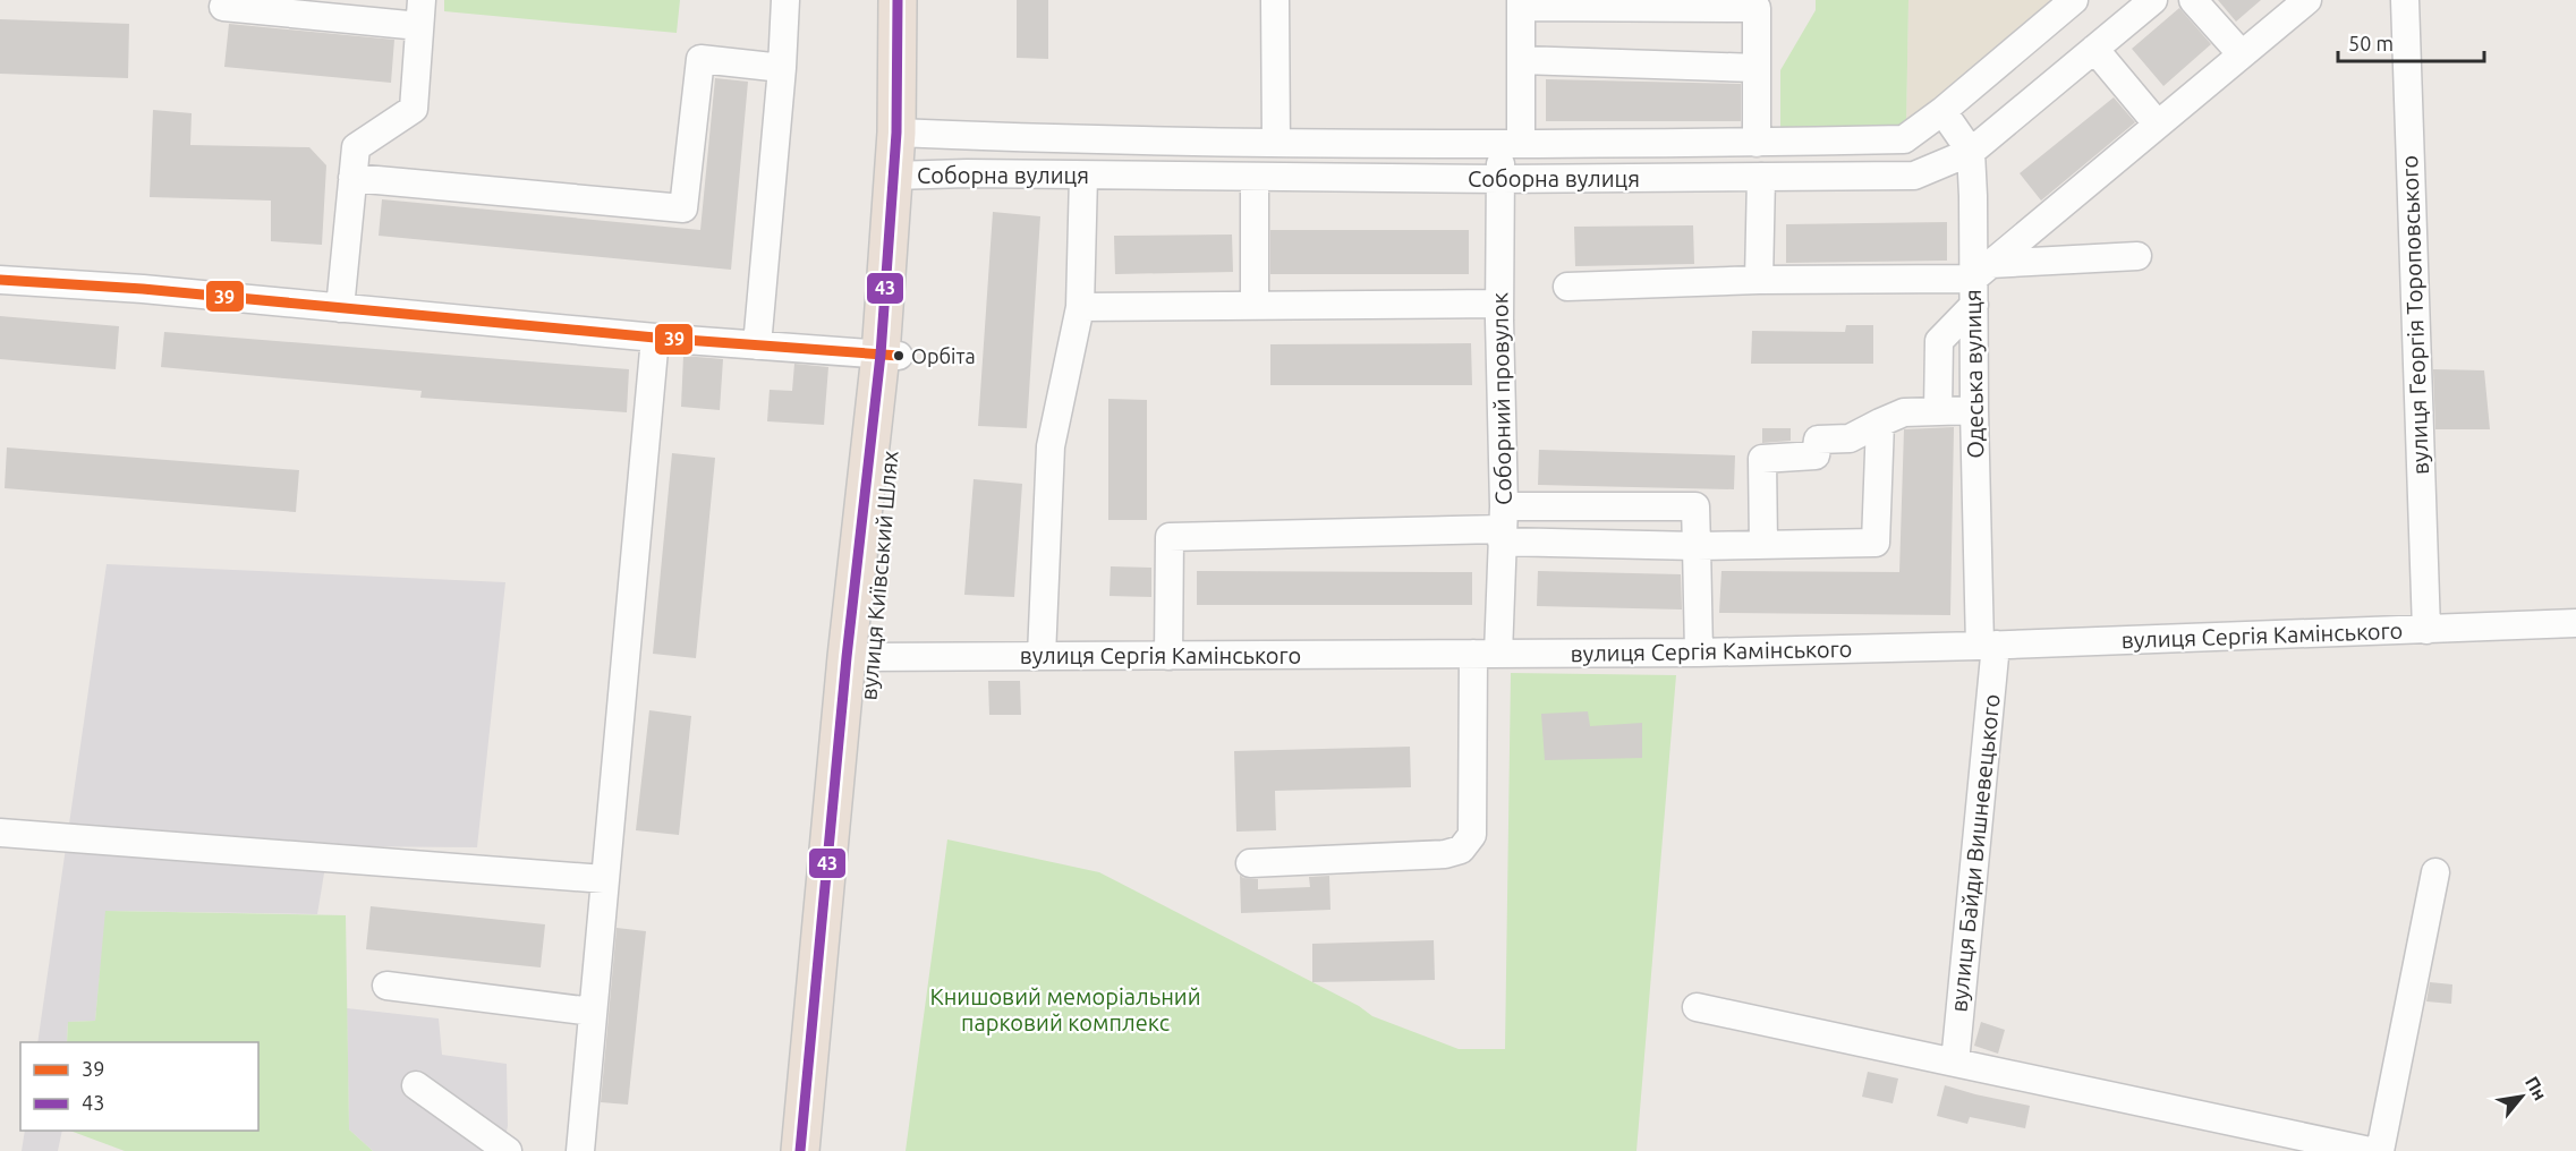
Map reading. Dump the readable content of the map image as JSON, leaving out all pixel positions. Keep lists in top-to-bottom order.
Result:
{
  "streets": {
    "highway": ["вулиця Київський Шлях"],
    "street": [
      "Соборна вулиця",
      "вулиця Георгія Тороповського",
      "Одеська вулиця",
      "Соборний провулок",
      "вулиця Сергія Камінського",
      "вулиця Байди Вишневецького"
    ]
  },
  "crossings": [
    ["Соборна вулиця", "Одеська вулиця"],
    ["Соборна вулиця", "Соборний провулок"],
    ["Соборна вулиця", "вулиця Київський Шлях"],
    ["вулиця Георгія Тороповського", "вулиця Сергія Камінського"],
    ["Одеська вулиця", "вулиця Сергія Камінського"],
    ["Одеська вулиця", "вулиця Байди Вишневецького"],
    ["Соборний провулок", "вулиця Сергія Камінського"],
    ["вулиця Київський Шлях", "вулиця Сергія Камінського"],
    ["вулиця Сергія Камінського", "вулиця Байди Вишневецького"]
  ],
  "parks": ["Книшовий меморіальний парковий комплекс"],
  "places": ["Орбіта"],
  "lines": ["transit line 43", "transit line 39"],
  "legend": ["39", "43"],
  "scale_bar": "50 m",
  "north": "top right"
}
